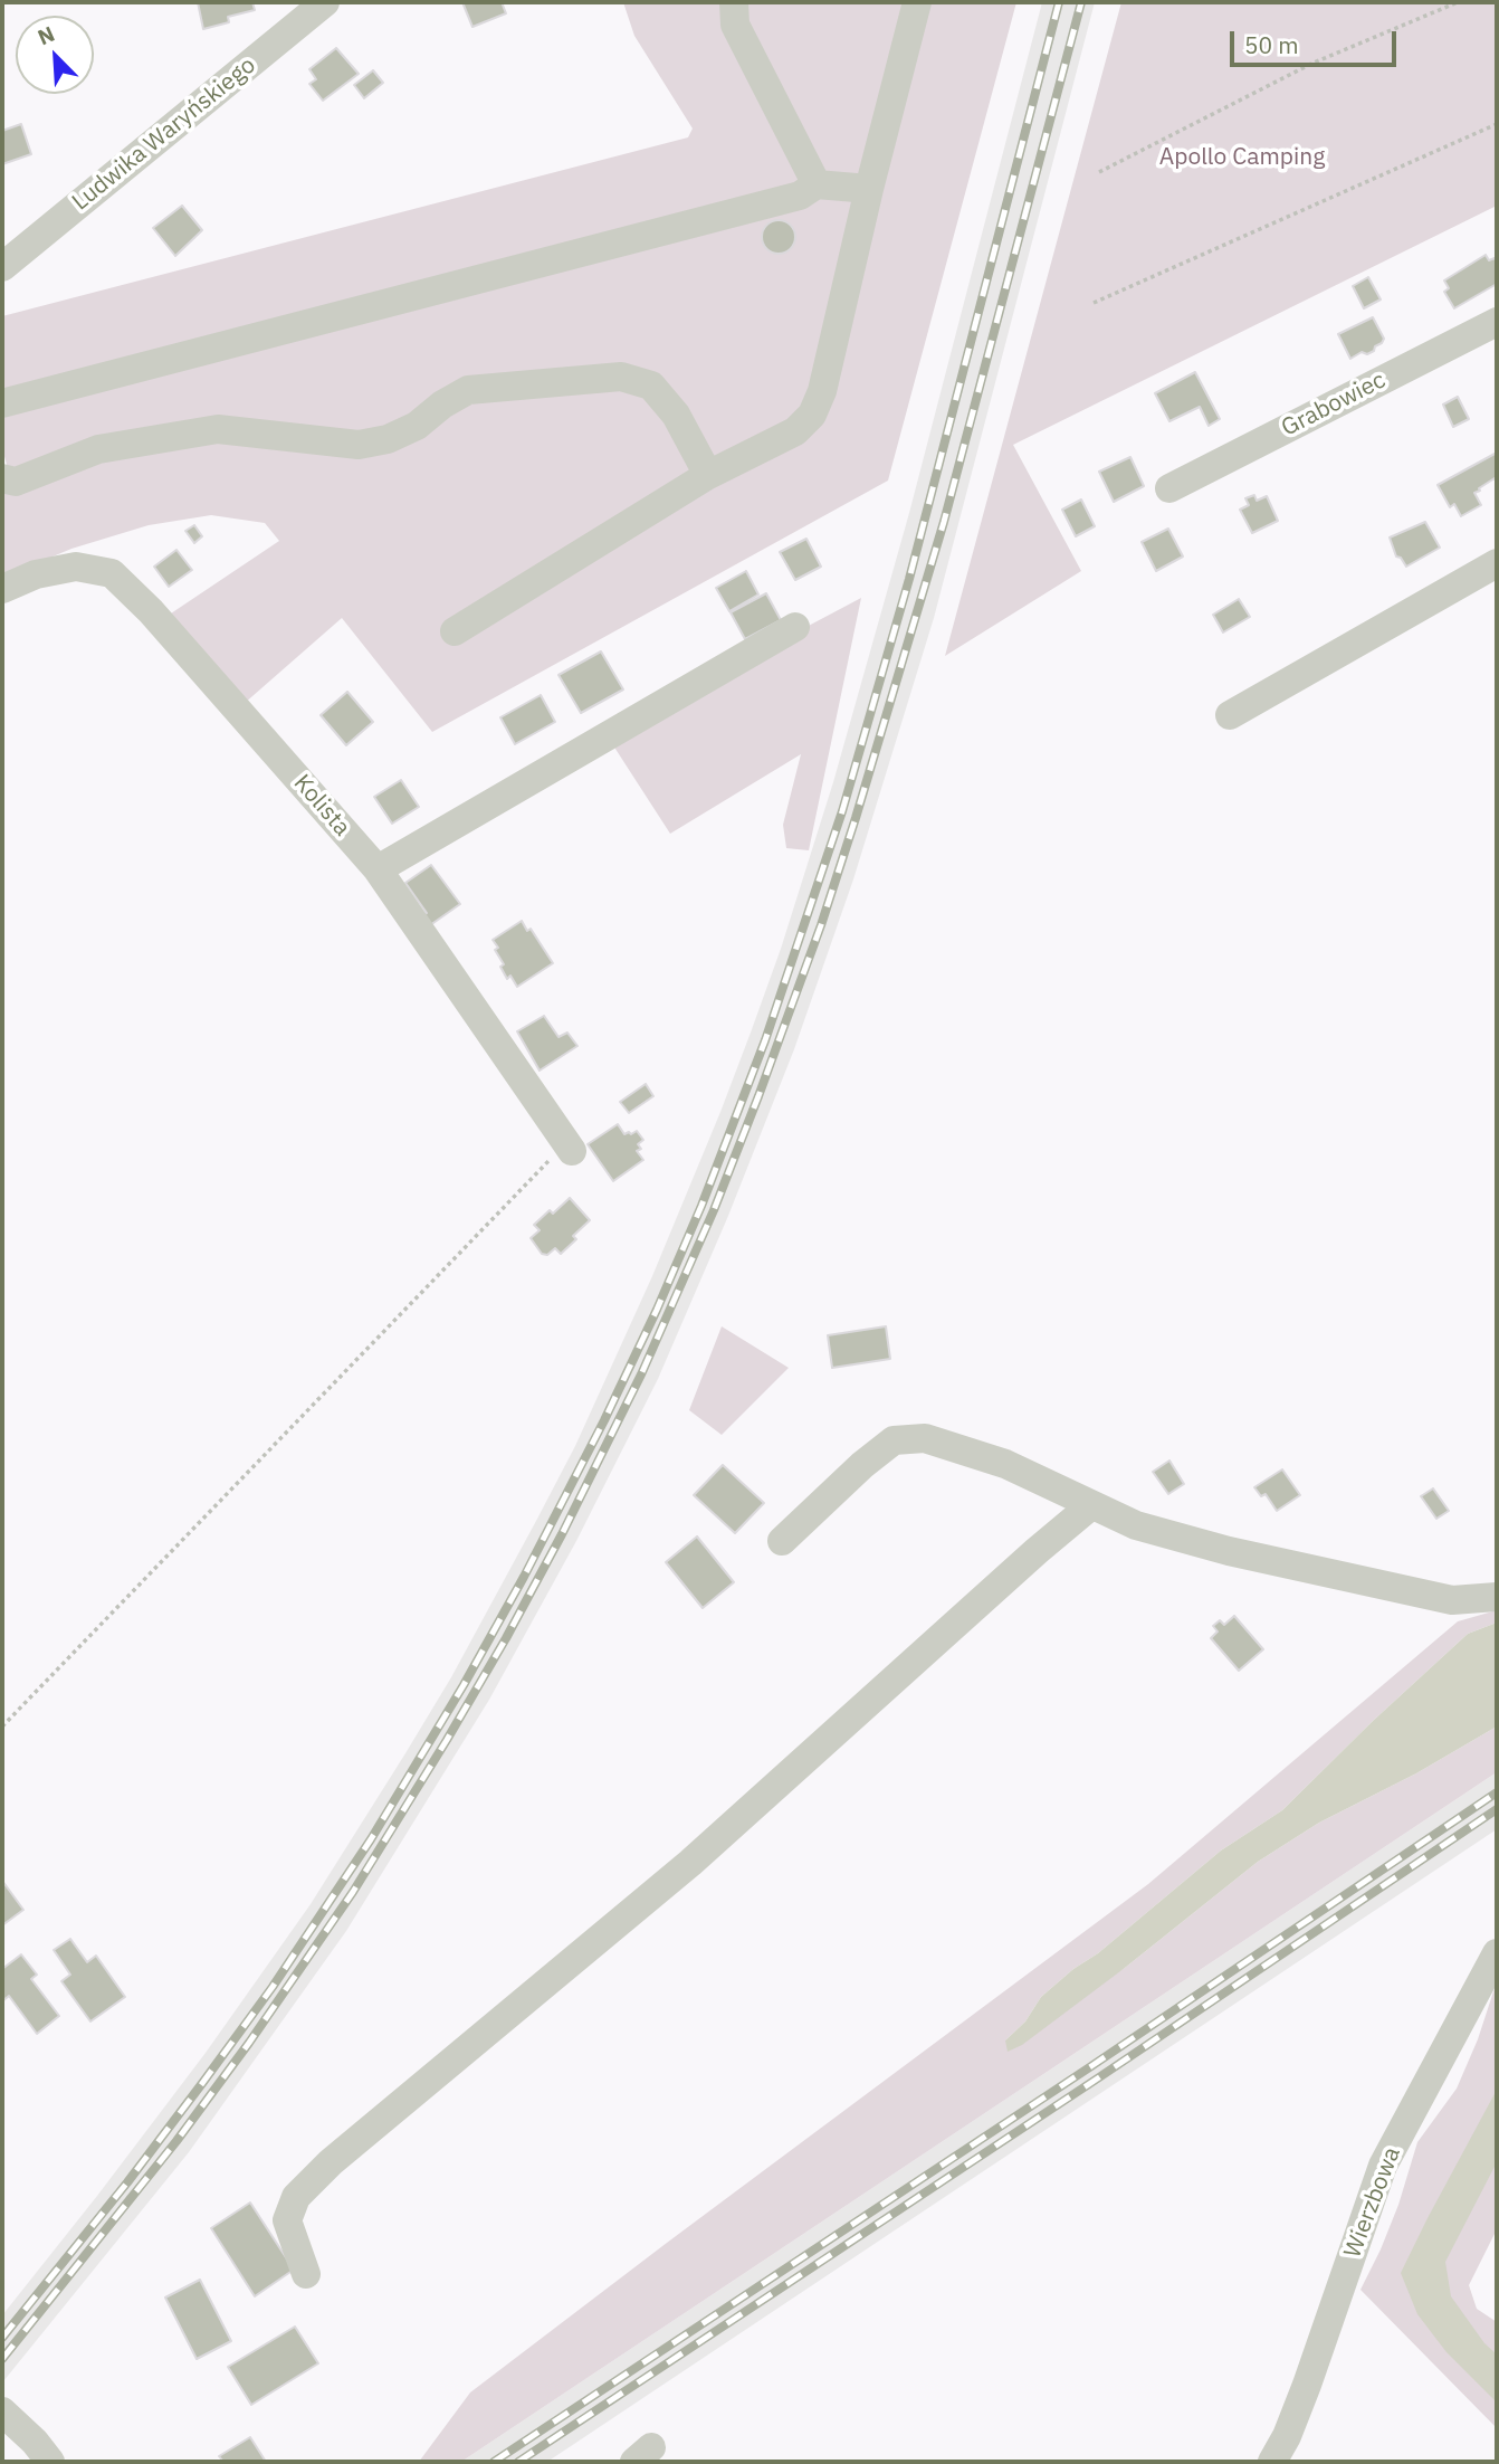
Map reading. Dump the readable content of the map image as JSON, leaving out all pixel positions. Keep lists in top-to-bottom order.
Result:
{
  "streets": {
    "street": [
      "Ludwika Waryńskiego",
      "Grabowiec",
      "Kolista",
      "Wierzbowa"
    ]
  },
  "parks": ["Apollo Camping"],
  "scale_bar": "50 m",
  "north": "top left"
}
